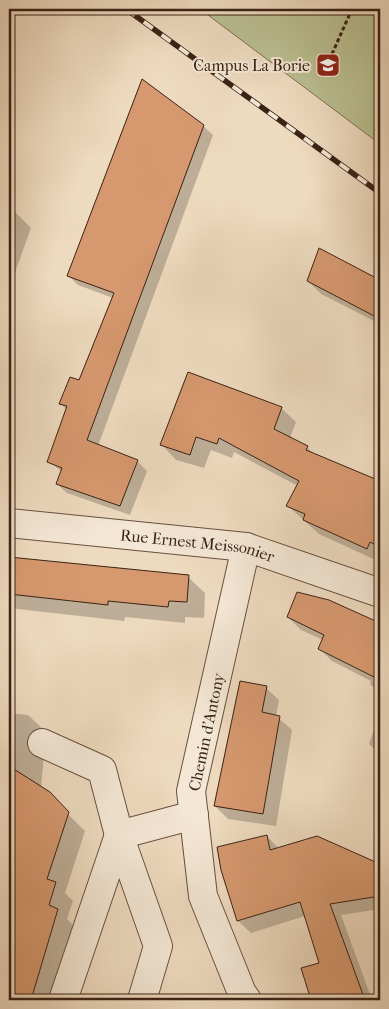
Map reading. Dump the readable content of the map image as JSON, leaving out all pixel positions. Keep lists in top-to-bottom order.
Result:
{
  "streets": {
    "street": ["Rue Ernest Meissonier", "Chemin d'Antony"]
  },
  "crossings": [
    ["Rue Ernest Meissonier", "Chemin d'Antony"]
  ],
  "places": {
    "school or university": ["Campus La Borie"]
  }
}
